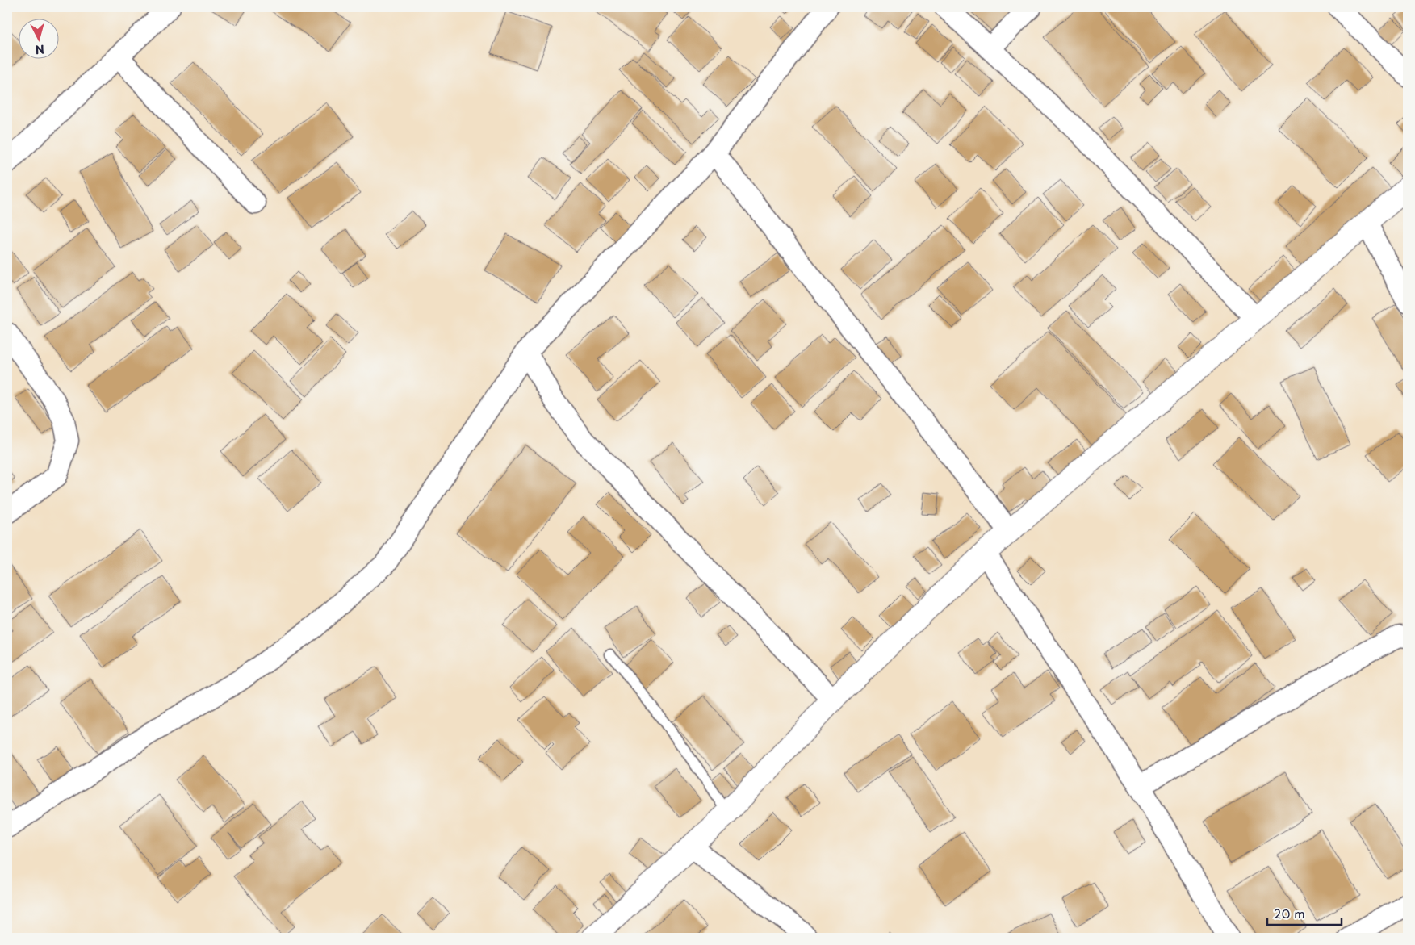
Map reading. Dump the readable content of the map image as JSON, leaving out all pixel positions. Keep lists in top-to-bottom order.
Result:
{
  "scale_bar": "20 m",
  "north": "bottom"
}
